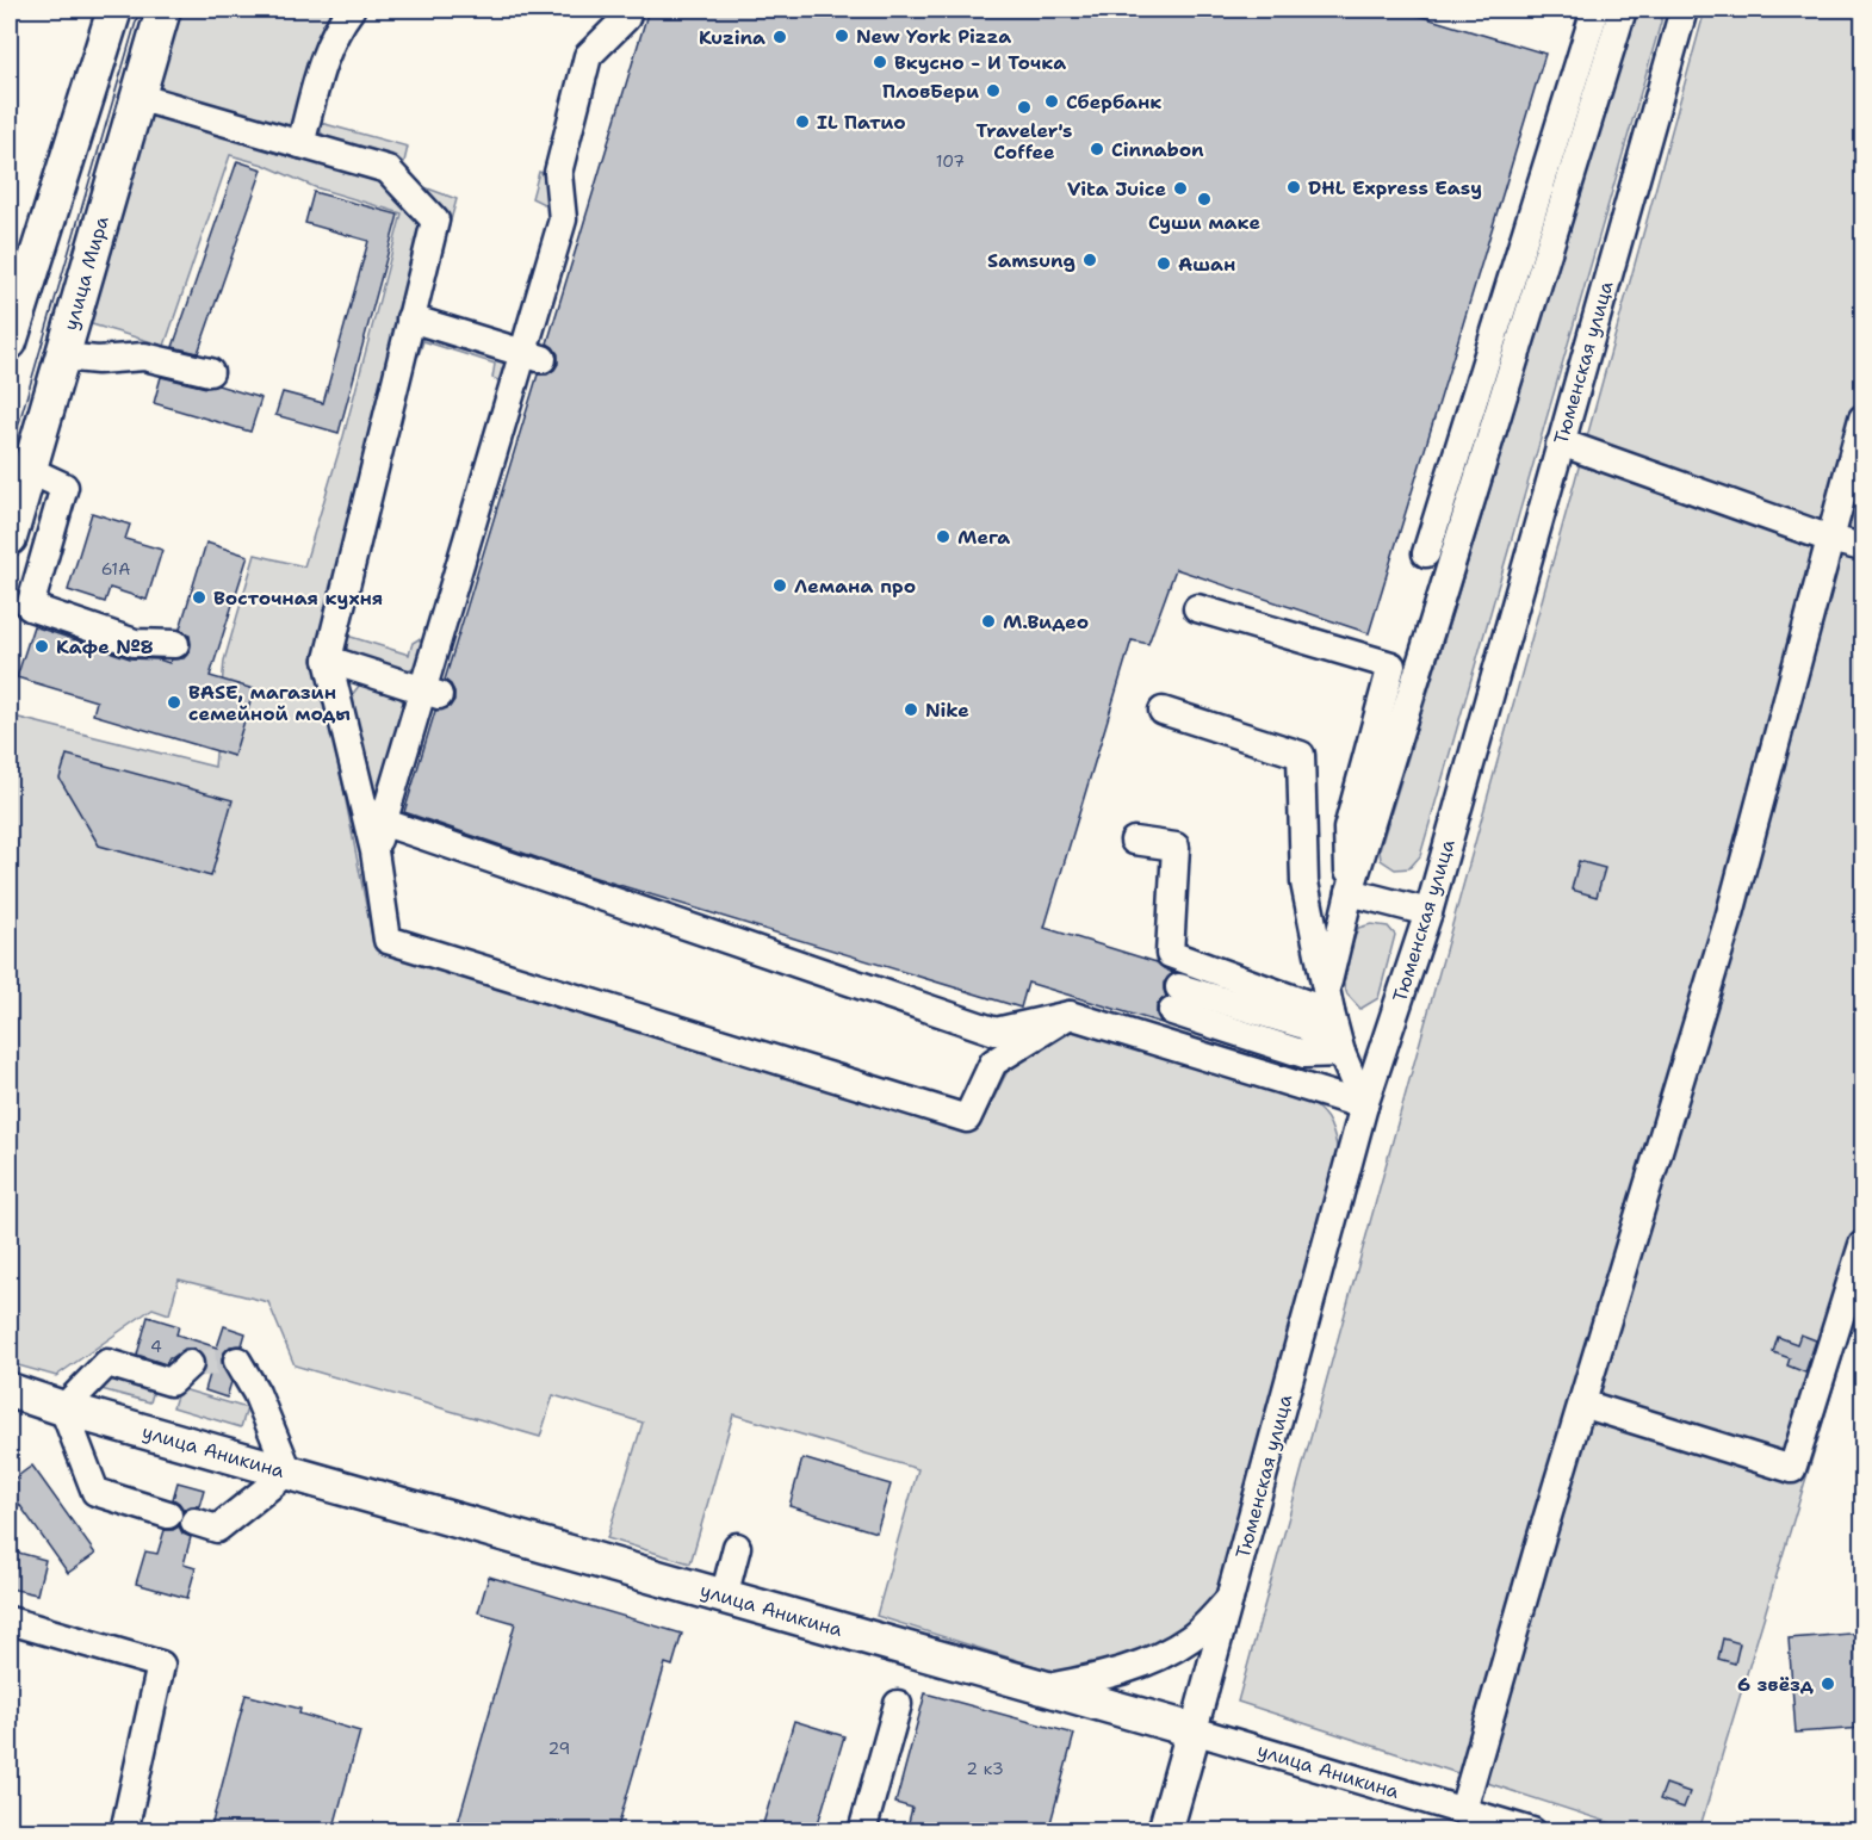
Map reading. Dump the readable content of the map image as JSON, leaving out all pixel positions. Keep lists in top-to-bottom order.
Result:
{
  "streets": {
    "main road": ["улица Мира", "Тюменская улица", "улица Аникина"]
  },
  "crossings": [
    ["Тюменская улица", "улица Аникина"]
  ],
  "places": [
    "New York Pizza",
    "Kuzina",
    "Вкусно - И Точка",
    "ПловБери",
    "Сбербанк",
    "Traveler's Coffee",
    "IL Патио",
    "Cinnabon",
    "DHL Express Easy",
    "Vita Juice",
    "Суши маке",
    "Samsung",
    "Ашан",
    "Мега",
    "Лемана про",
    "Восточная кухня",
    "М.Видео",
    "Кафе №8",
    "BASE, магазин семейной моды",
    "Nike",
    "6 звёзд"
  ],
  "house_numbers": [
    "107",
    "61А",
    "4",
    "29",
    "2 к3"
  ]
}
